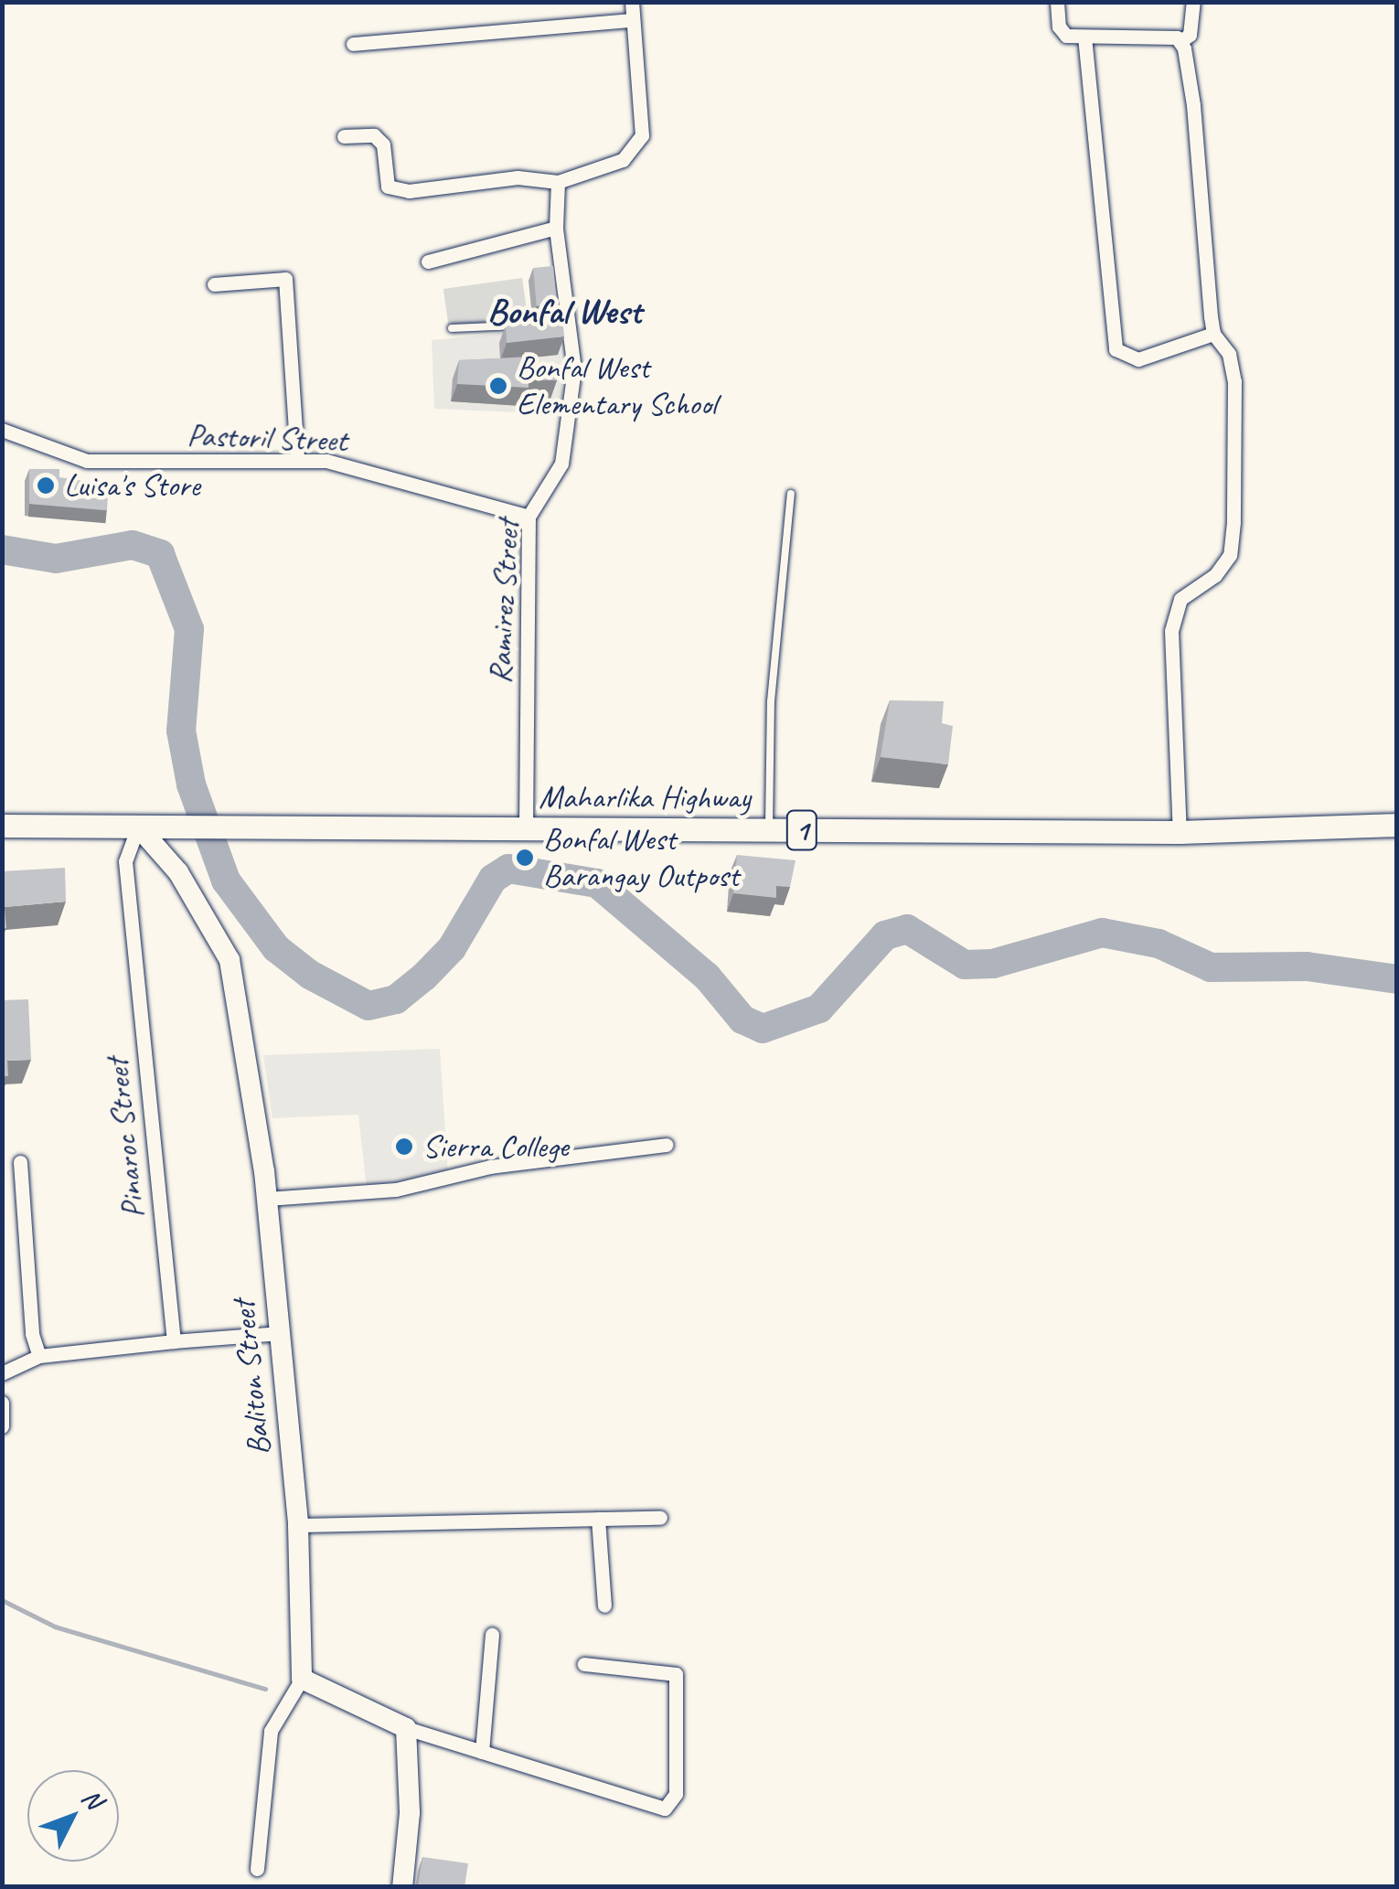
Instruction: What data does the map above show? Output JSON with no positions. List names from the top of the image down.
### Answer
{
  "streets": {
    "main road": ["Maharlika Highway", "1"],
    "street": [
      "Pastoril Street",
      "Ramirez Street",
      "Pinaroc Street",
      "Baliton Street"
    ]
  },
  "crossings": [
    ["Pastoril Street", "Ramirez Street"],
    ["Ramirez Street", "Maharlika Highway"],
    ["Maharlika Highway", "Pinaroc Street"],
    ["Maharlika Highway", "Baliton Street"],
    ["Pinaroc Street", "Baliton Street"]
  ],
  "districts": ["Bonfal West"],
  "places": [
    "Bonfal West Elementary School",
    "Luisa's Store",
    "Bonfal West Barangay Outpost",
    "Sierra College"
  ],
  "north": "top right"
}
